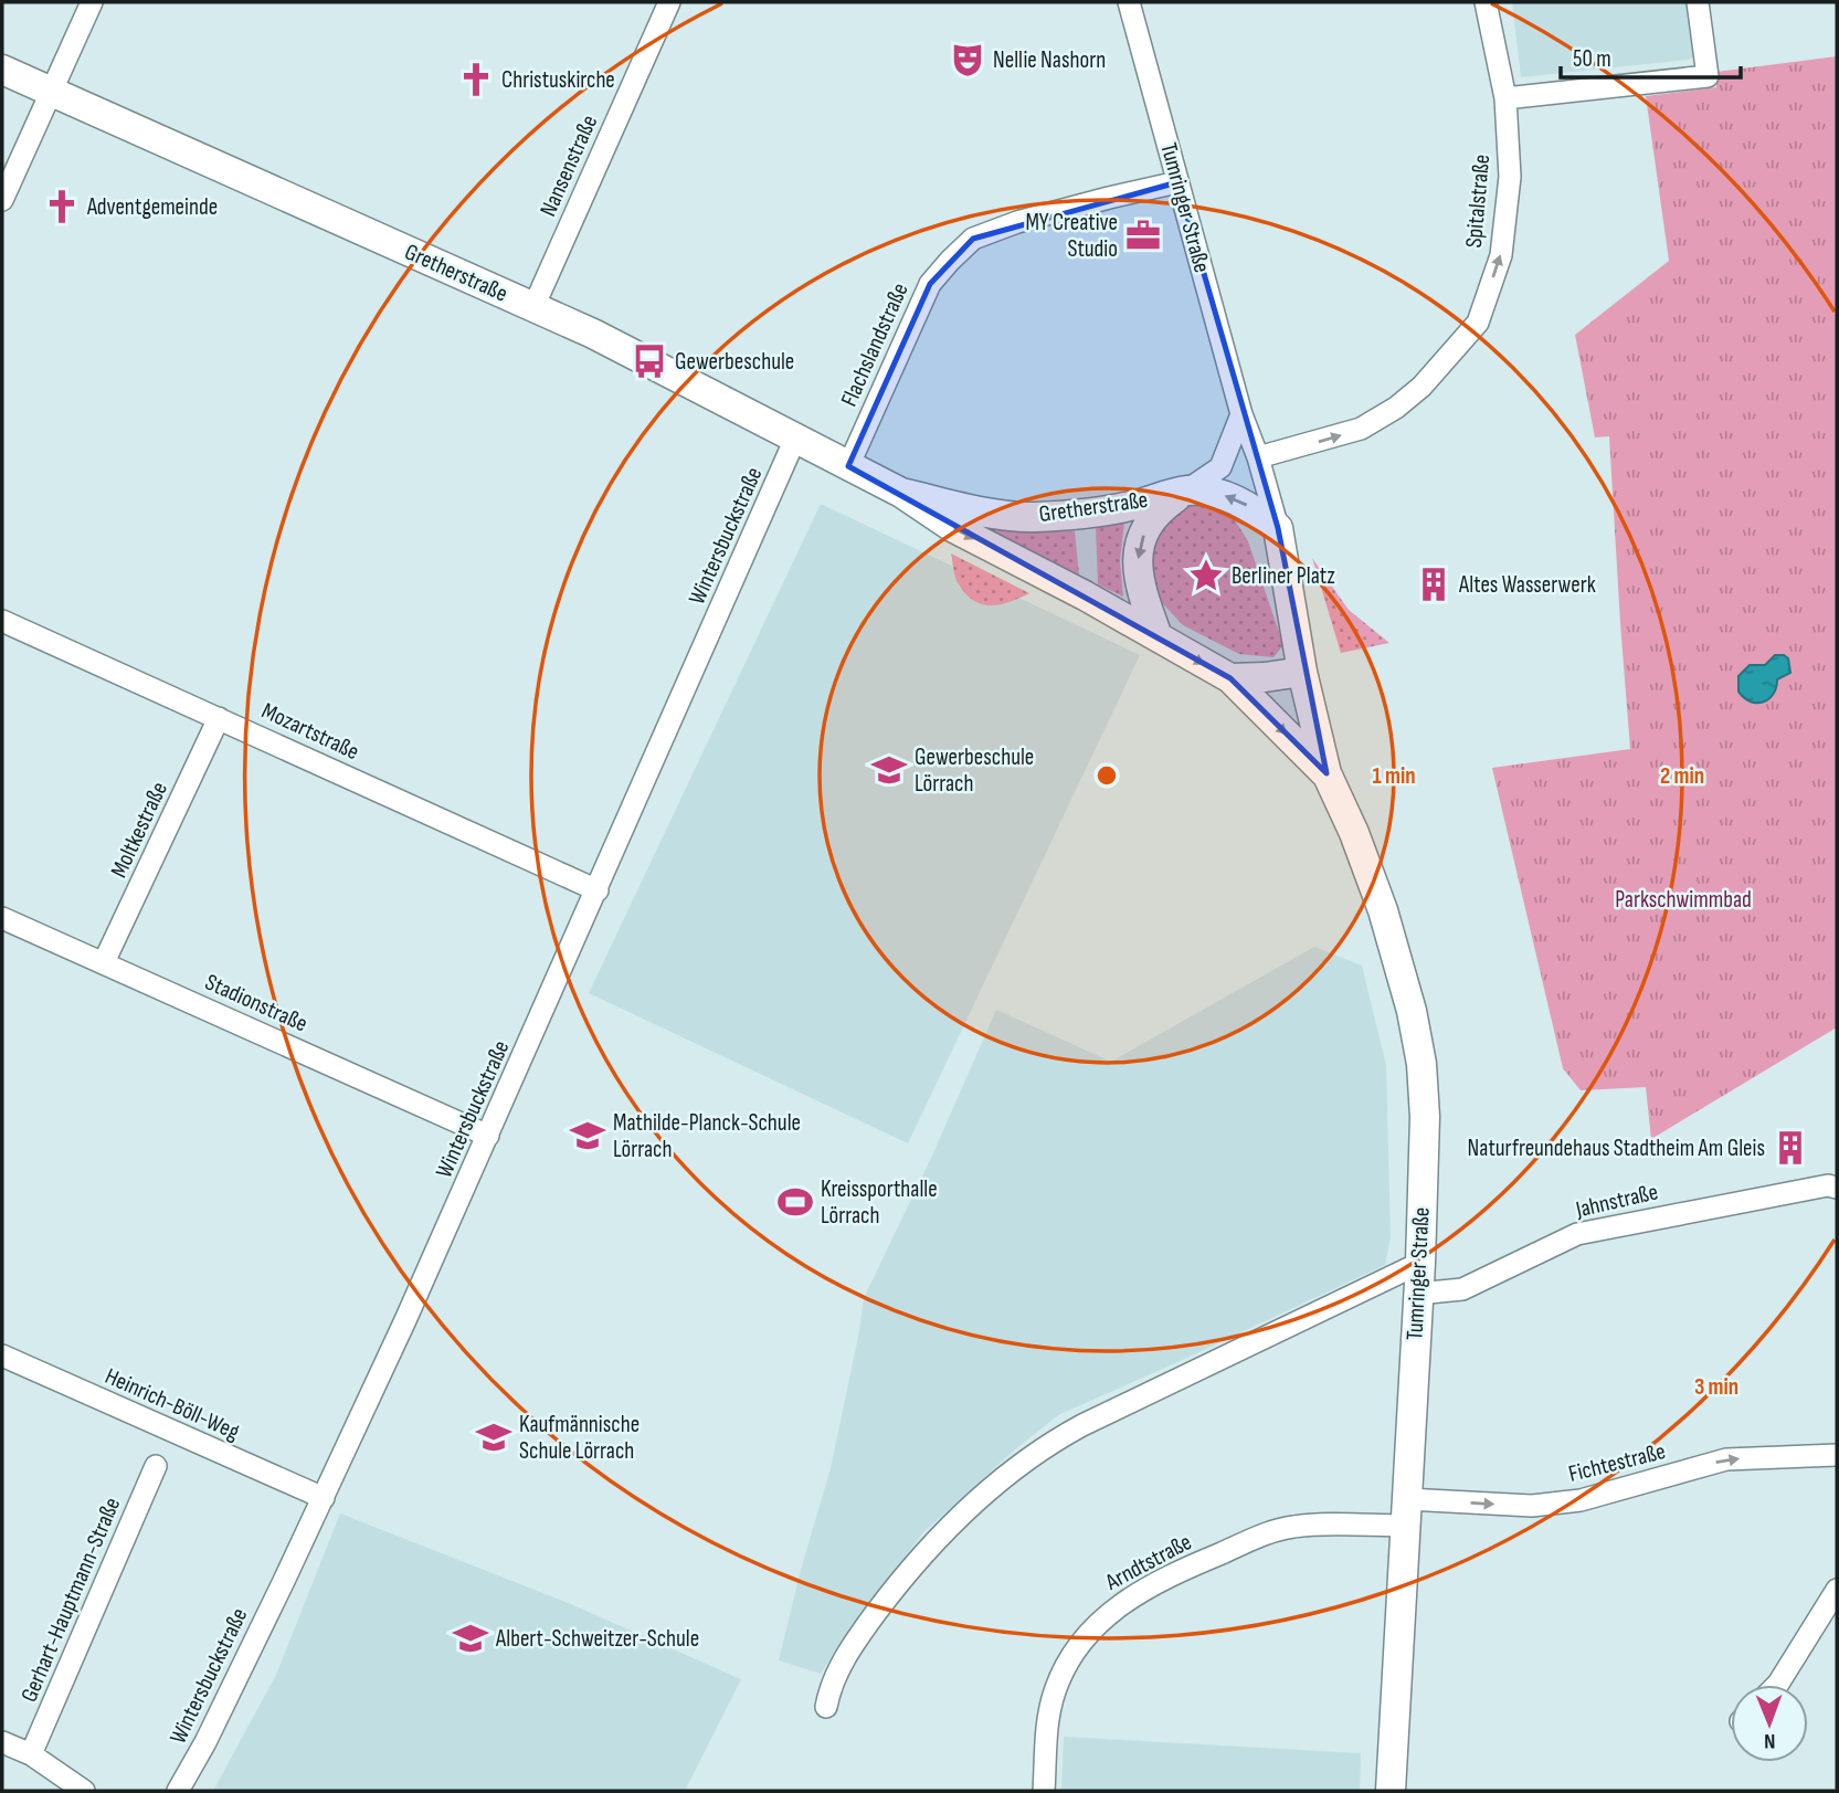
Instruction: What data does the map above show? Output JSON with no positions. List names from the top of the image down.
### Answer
{
  "streets": {
    "main road": ["Tumringer Straße", "Gretherstraße"],
    "street": [
      "Nansenstraße",
      "Spitalstraße",
      "Flachslandstraße",
      "Wintersbuckstraße",
      "Mozartstraße",
      "Moltkestraße",
      "Stadionstraße",
      "Jahnstraße",
      "Heinrich-Böll-Weg",
      "Fichtestraße",
      "Arndtstraße",
      "Gerhart-Hauptmann-Straße"
    ]
  },
  "crossings": [
    ["Nansenstraße", "Gretherstraße"],
    ["Spitalstraße", "Tumringer Straße"],
    ["Tumringer Straße", "Gretherstraße"],
    ["Tumringer Straße", "Flachslandstraße"],
    ["Tumringer Straße", "Jahnstraße"],
    ["Tumringer Straße", "Fichtestraße"],
    ["Tumringer Straße", "Arndtstraße"],
    ["Gretherstraße", "Flachslandstraße"],
    ["Gretherstraße", "Wintersbuckstraße"],
    ["Wintersbuckstraße", "Mozartstraße"],
    ["Wintersbuckstraße", "Stadionstraße"],
    ["Wintersbuckstraße", "Heinrich-Böll-Weg"],
    ["Mozartstraße", "Moltkestraße"],
    ["Moltkestraße", "Stadionstraße"],
    ["Fichtestraße", "Arndtstraße"]
  ],
  "one_way": ["Spitalstraße", "Fichtestraße"],
  "parks": ["Parkschwimmbad"],
  "places": {
    "theatre": ["Nellie Nashorn"],
    "church": ["Christuskirche", "Adventgemeinde"],
    "office": ["MY Creative Studio"],
    "bus stop": ["Gewerbeschule"],
    "place": ["Berliner Platz"],
    "building": ["Altes Wasserwerk", "Naturfreundehaus Stadtheim Am Gleis"],
    "school or university": [
      "Gewerbeschule Lörrach",
      "Mathilde-Planck-Schule Lörrach",
      "Kaufmännische Schule Lörrach",
      "Albert-Schweitzer-Schule"
    ],
    "sports": ["Kreissporthalle Lörrach"]
  },
  "scale_bar": "50 m",
  "north": "bottom",
  "rings": ["1 min", "2 min", "3 min"]
}
